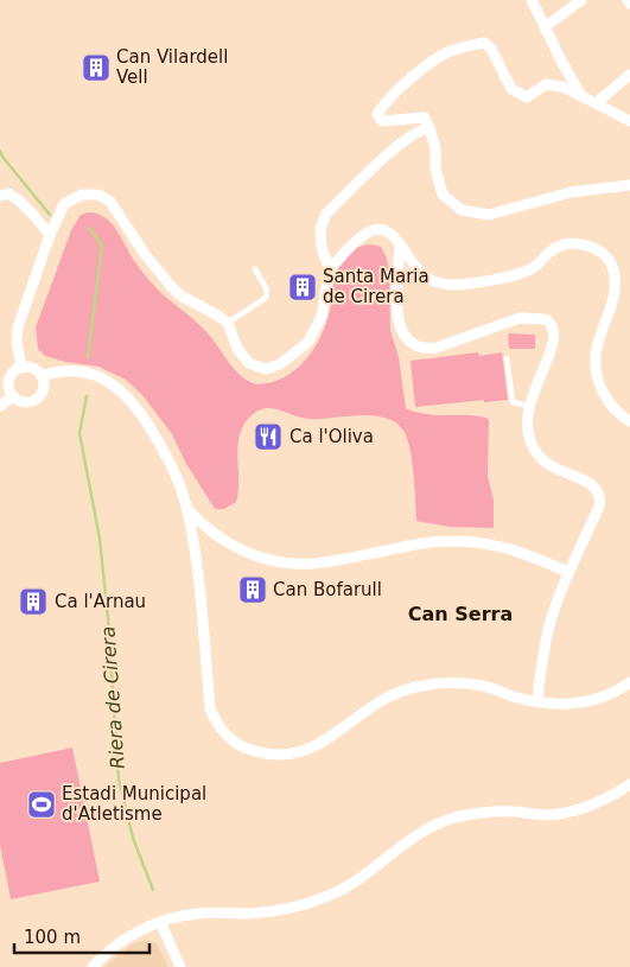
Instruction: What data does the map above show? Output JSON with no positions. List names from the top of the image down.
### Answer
{
  "districts": ["Can Serra"],
  "water": ["Riera de Cirera"],
  "places": {
    "building": [
      "Can Vilardell Vell",
      "Santa Maria de Cirera",
      "Can Bofarull",
      "Ca l'Arnau"
    ],
    "restaurant": ["Ca l'Oliva"],
    "sports": ["Estadi Municipal d'Atletisme"]
  },
  "scale_bar": "100 m"
}
